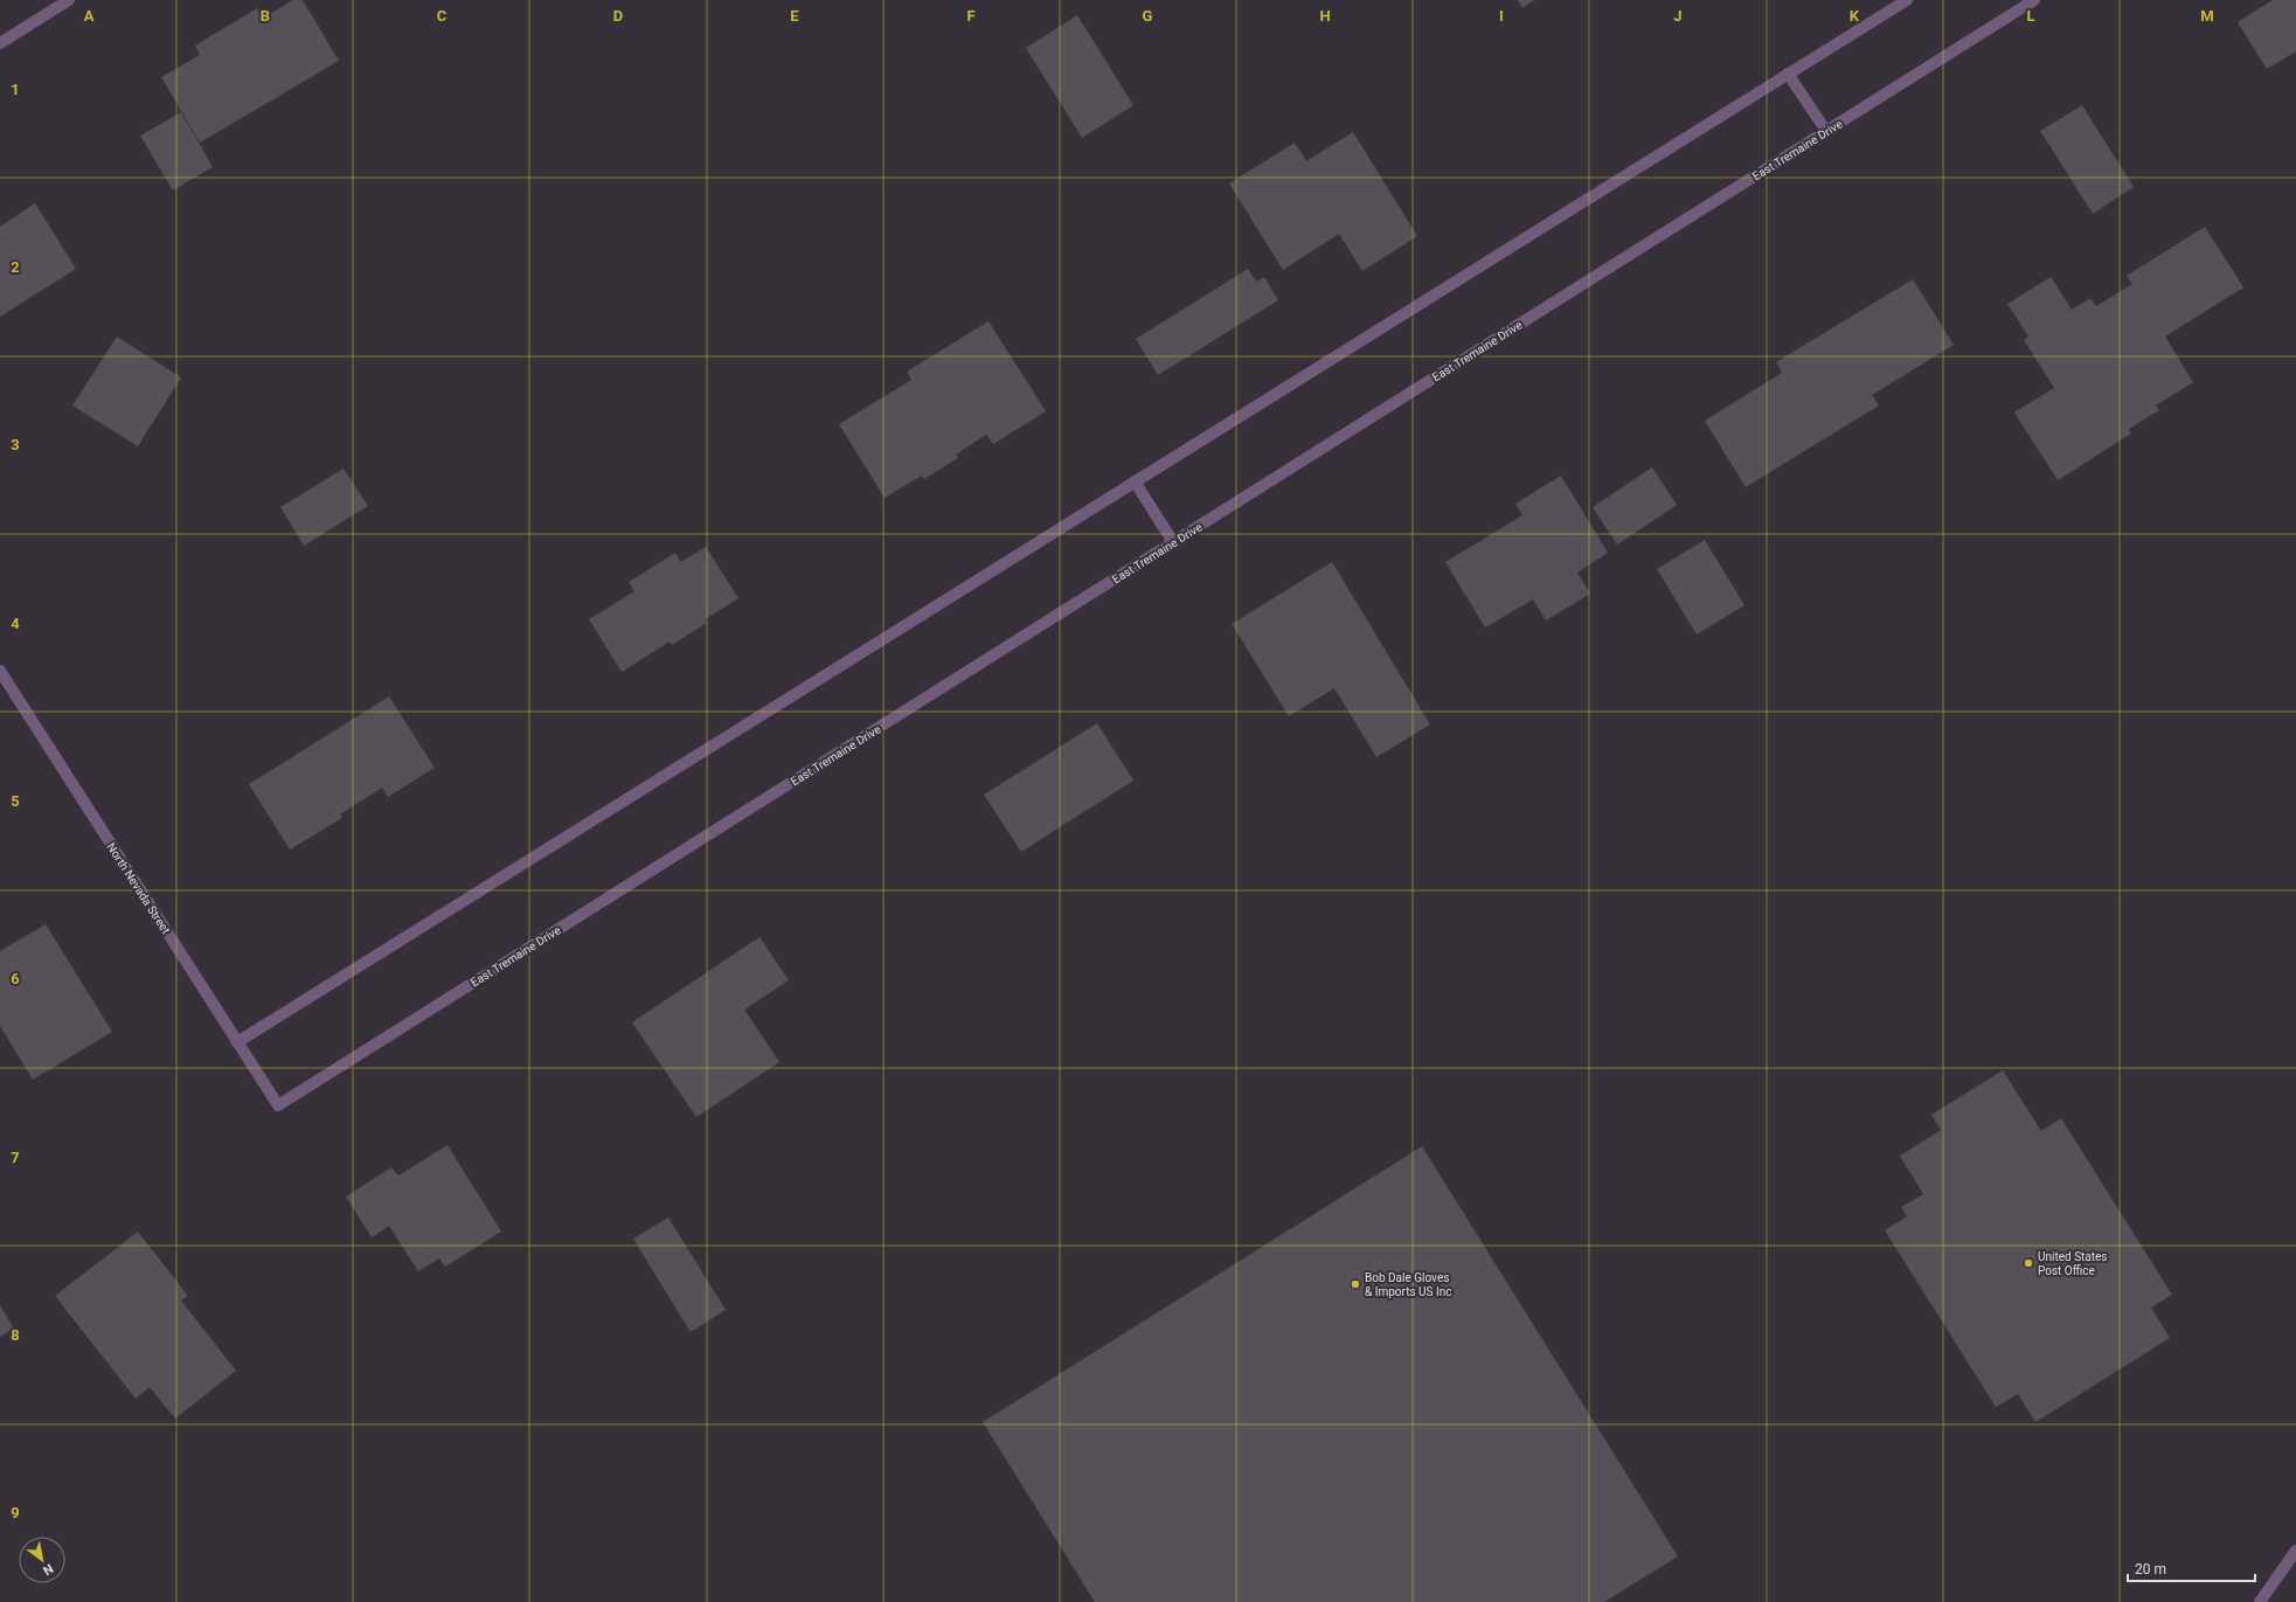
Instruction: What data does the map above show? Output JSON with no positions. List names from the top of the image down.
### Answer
{
  "streets": {
    "street": ["East Tremaine Drive", "North Nevada Street"]
  },
  "crossings": [
    ["East Tremaine Drive", "North Nevada Street"]
  ],
  "places": ["United States Post Office", "Bob Dale Gloves & Imports US Inc"],
  "scale_bar": "20 m",
  "north": "bottom right",
  "grid": {
    "columns": [
      "A",
      "B",
      "C",
      "D",
      "E",
      "F",
      "G",
      "H",
      "I",
      "J",
      "K",
      "L",
      "M"
    ],
    "rows": [
      "1",
      "2",
      "3",
      "4",
      "5",
      "6",
      "7",
      "8",
      "9"
    ]
  }
}
